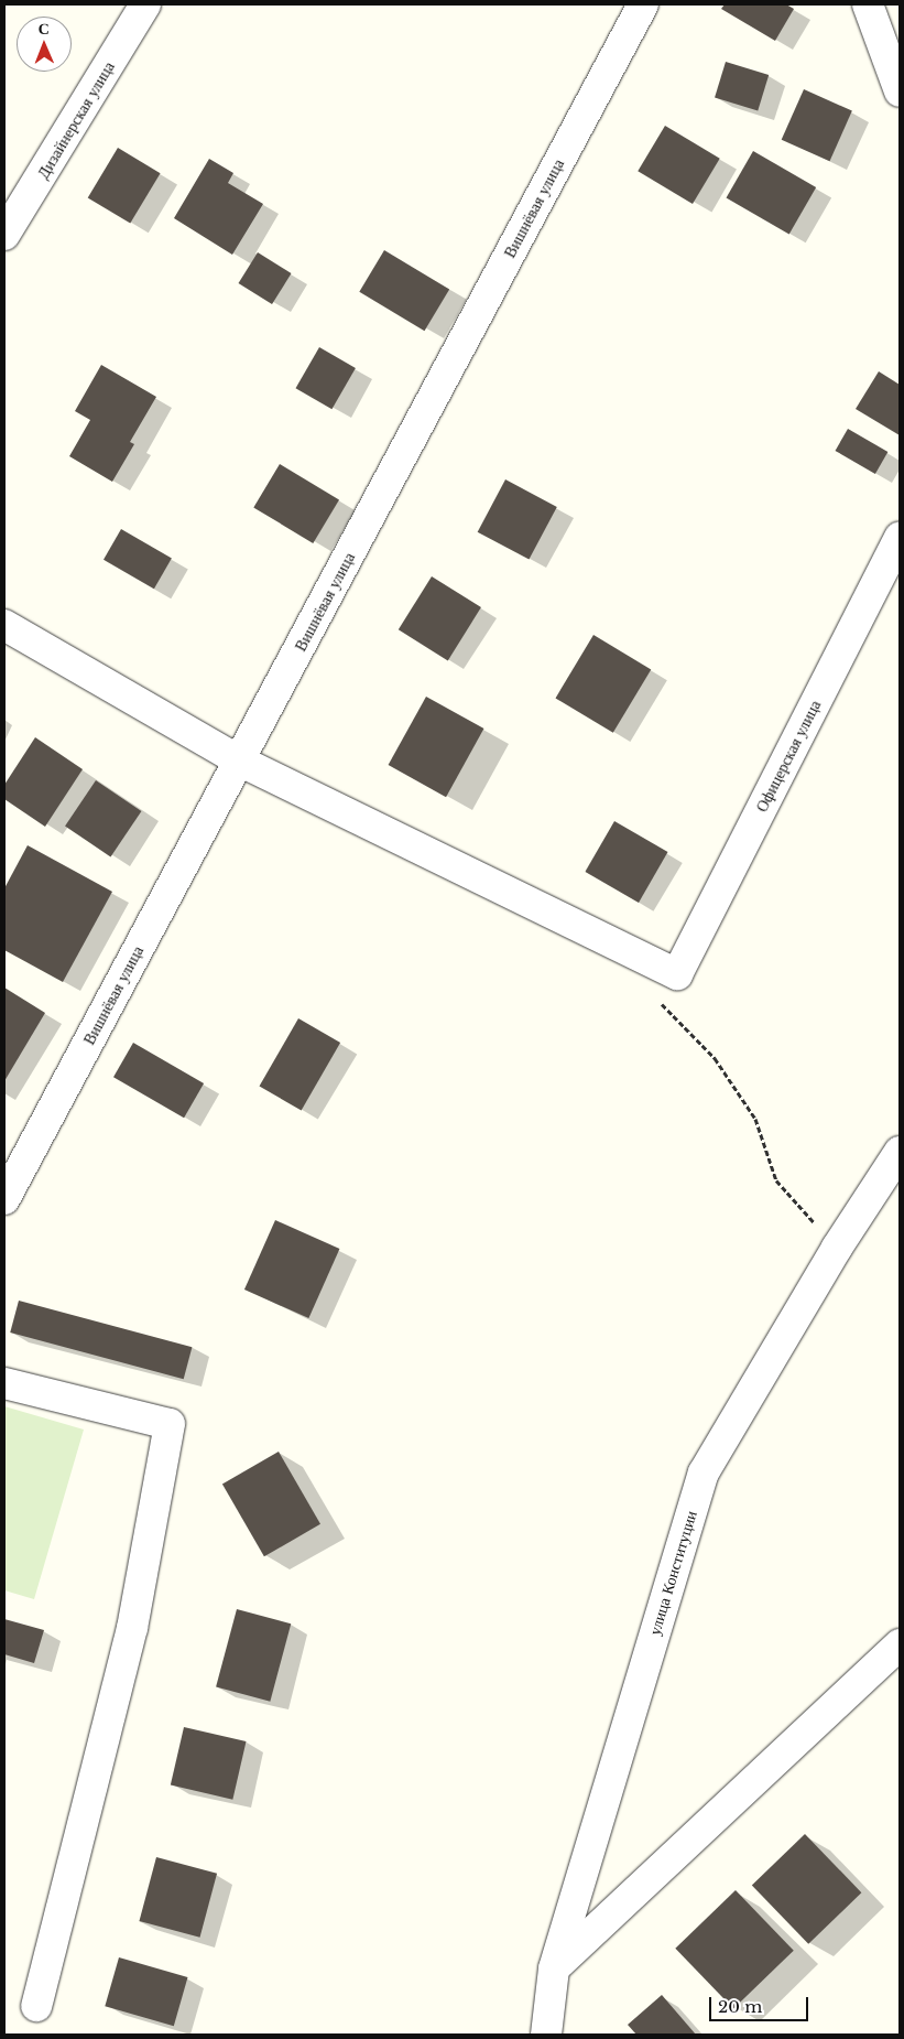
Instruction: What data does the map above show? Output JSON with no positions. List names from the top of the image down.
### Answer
{
  "streets": {
    "street": [
      "Дизайнерская улица",
      "Вишнёвая улица",
      "Офицерская улица",
      "улица Конституции"
    ]
  },
  "scale_bar": "20 m",
  "north": "top"
}
